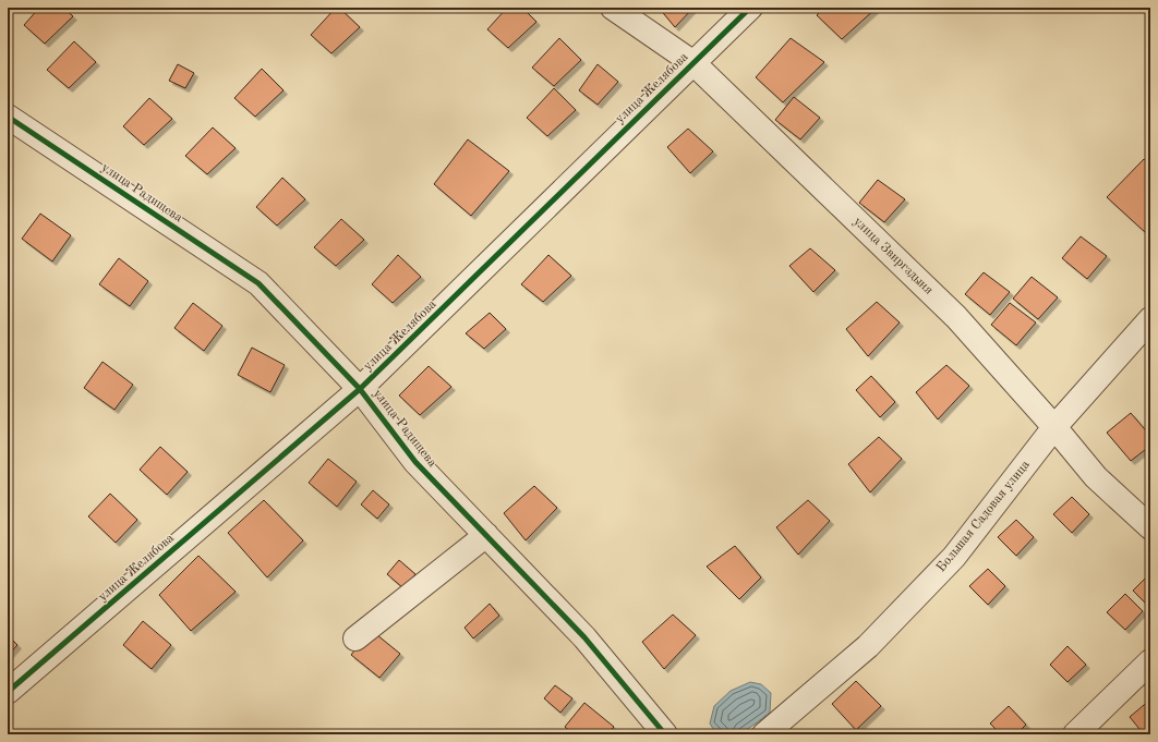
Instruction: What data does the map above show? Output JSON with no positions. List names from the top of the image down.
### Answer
{
  "streets": {
    "street": [
      "улица Желябова",
      "улица Радищева",
      "улица Звиргздыня",
      "Большая Садовая улица"
    ]
  },
  "crossings": [
    ["улица Желябова", "улица Радищева"],
    ["улица Желябова", "улица Звиргздыня"],
    ["улица Звиргздыня", "Большая Садовая улица"]
  ]
}
